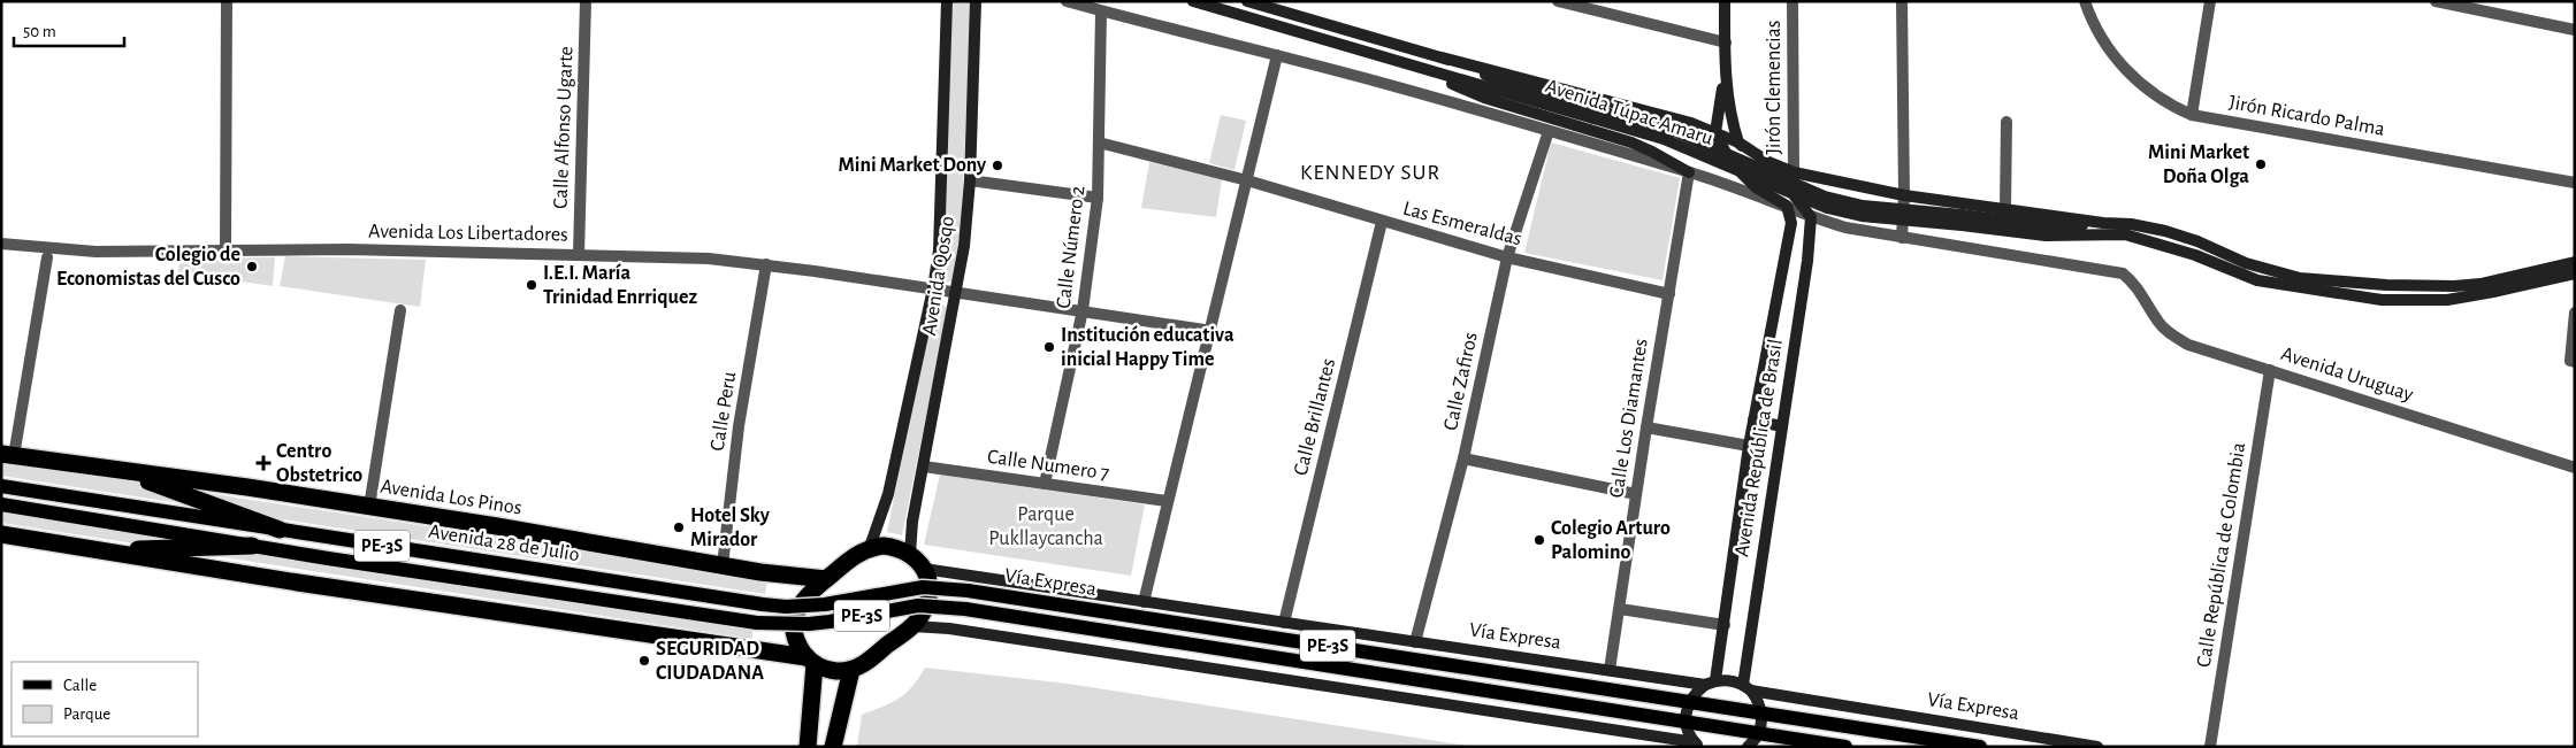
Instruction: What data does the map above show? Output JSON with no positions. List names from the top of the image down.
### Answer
{
  "streets": {
    "highway": ["Avenida Los Pinos"],
    "main road": [
      "Avenida Túpac Amaru",
      "Avenida Qosqo",
      "Avenida República de Brasil",
      "Avenida 28 de Julio",
      "PE-3S",
      "Vía Expresa"
    ],
    "street": [
      "Jirón Clemencias",
      "Jirón Ricardo Palma",
      "Calle Alfonso Ugarte",
      "Las Esmeraldas",
      "Avenida Los Libertadores",
      "Calle Número 2",
      "Avenida Uruguay",
      "Calle Zafiros",
      "Calle Peru",
      "Calle Brillantes",
      "Calle Los Diamantes",
      "Calle Numero 7",
      "Calle República de Colombia"
    ]
  },
  "crossings": [
    ["Avenida Túpac Amaru", "Calle Número 2"],
    ["Avenida Túpac Amaru", "Avenida Uruguay"],
    ["Avenida Túpac Amaru", "Calle Zafiros"],
    ["Avenida Túpac Amaru", "Calle Los Diamantes"],
    ["Avenida Túpac Amaru", "Avenida República de Brasil"],
    ["Calle Alfonso Ugarte", "Avenida Los Libertadores"],
    ["Las Esmeraldas", "Calle Número 2"],
    ["Las Esmeraldas", "Calle Zafiros"],
    ["Las Esmeraldas", "Calle Brillantes"],
    ["Las Esmeraldas", "Calle Los Diamantes"],
    ["Avenida Los Libertadores", "Calle Número 2"],
    ["Avenida Los Libertadores", "Avenida Qosqo"],
    ["Avenida Los Libertadores", "Calle Peru"],
    ["Calle Número 2", "Calle Numero 7"],
    ["Avenida Qosqo", "Calle Numero 7"],
    ["Avenida Qosqo", "Avenida Los Pinos"],
    ["Avenida Qosqo", "PE-3S"],
    ["Avenida Qosqo", "Vía Expresa"],
    ["Avenida Uruguay", "Calle República de Colombia"],
    ["Calle Zafiros", "Vía Expresa"],
    ["Calle Peru", "Avenida Los Pinos"],
    ["Calle Brillantes", "Vía Expresa"],
    ["Calle Los Diamantes", "Vía Expresa"],
    ["Avenida República de Brasil", "Vía Expresa"],
    ["Avenida Los Pinos", "PE-3S"],
    ["Avenida Los Pinos", "Vía Expresa"],
    ["Avenida 28 de Julio", "Vía Expresa"],
    ["PE-3S", "Vía Expresa"]
  ],
  "districts": ["KENNEDY SUR"],
  "parks": ["Parque Pukllaycancha"],
  "places": {
    "other": [
      "Mini Market Doña Olga",
      "Mini Market Dony",
      "Colegio de Economistas del Cusco",
      "I.E.I. María Trinidad Enrriquez",
      "Institución educativa inicial Happy Time",
      "Hotel Sky Mirador",
      "Colegio Arturo Palomino",
      "SEGURIDAD CIUDADANA"
    ],
    "health": ["Centro Obstetrico"]
  },
  "legend": ["Calle", "Parque"],
  "scale_bar": "50 m"
}
